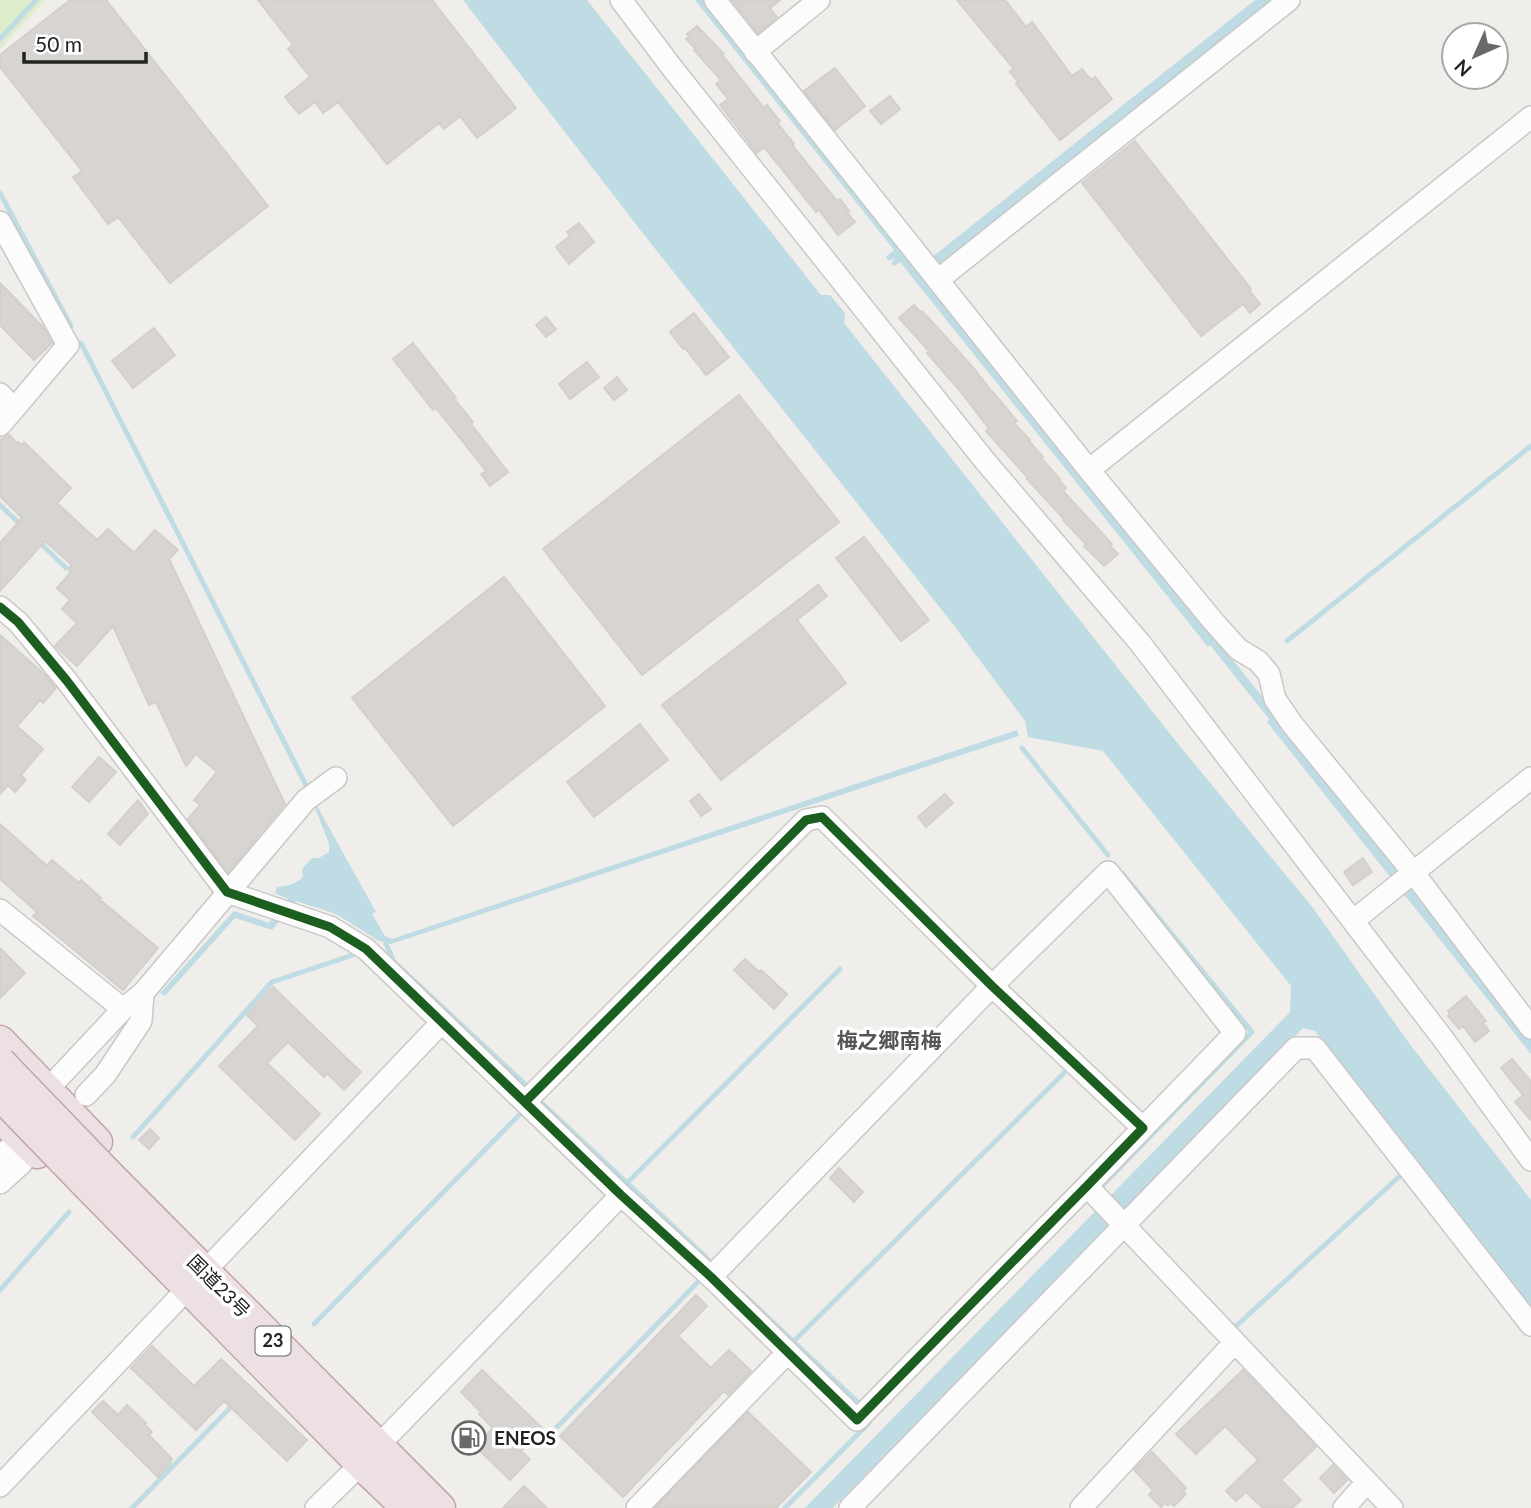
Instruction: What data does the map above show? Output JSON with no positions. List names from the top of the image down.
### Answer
{
  "streets": {
    "highway": ["国道23号", "23"]
  },
  "districts": ["梅之郷南梅"],
  "places": {
    "fuel station": ["ENEOS"]
  },
  "scale_bar": "50 m",
  "north": "bottom left"
}
